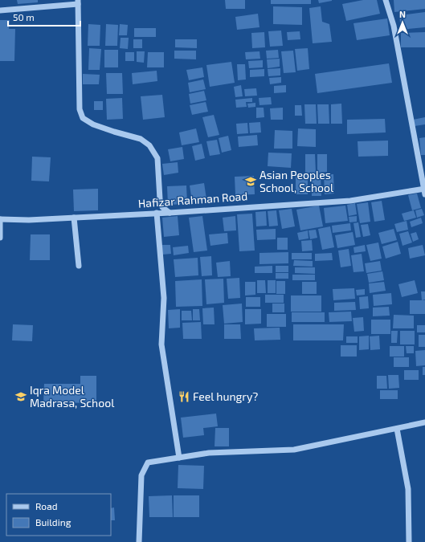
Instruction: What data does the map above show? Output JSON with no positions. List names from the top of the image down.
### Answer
{
  "streets": {
    "street": ["Hafizar Rahman Road"]
  },
  "places": {
    "school or university": ["Asian Peoples School, School", "Iqra Model Madrasa, School"],
    "restaurant": ["Feel hungry?"]
  },
  "legend": ["Road", "Building"],
  "scale_bar": "50 m",
  "north": "top"
}
